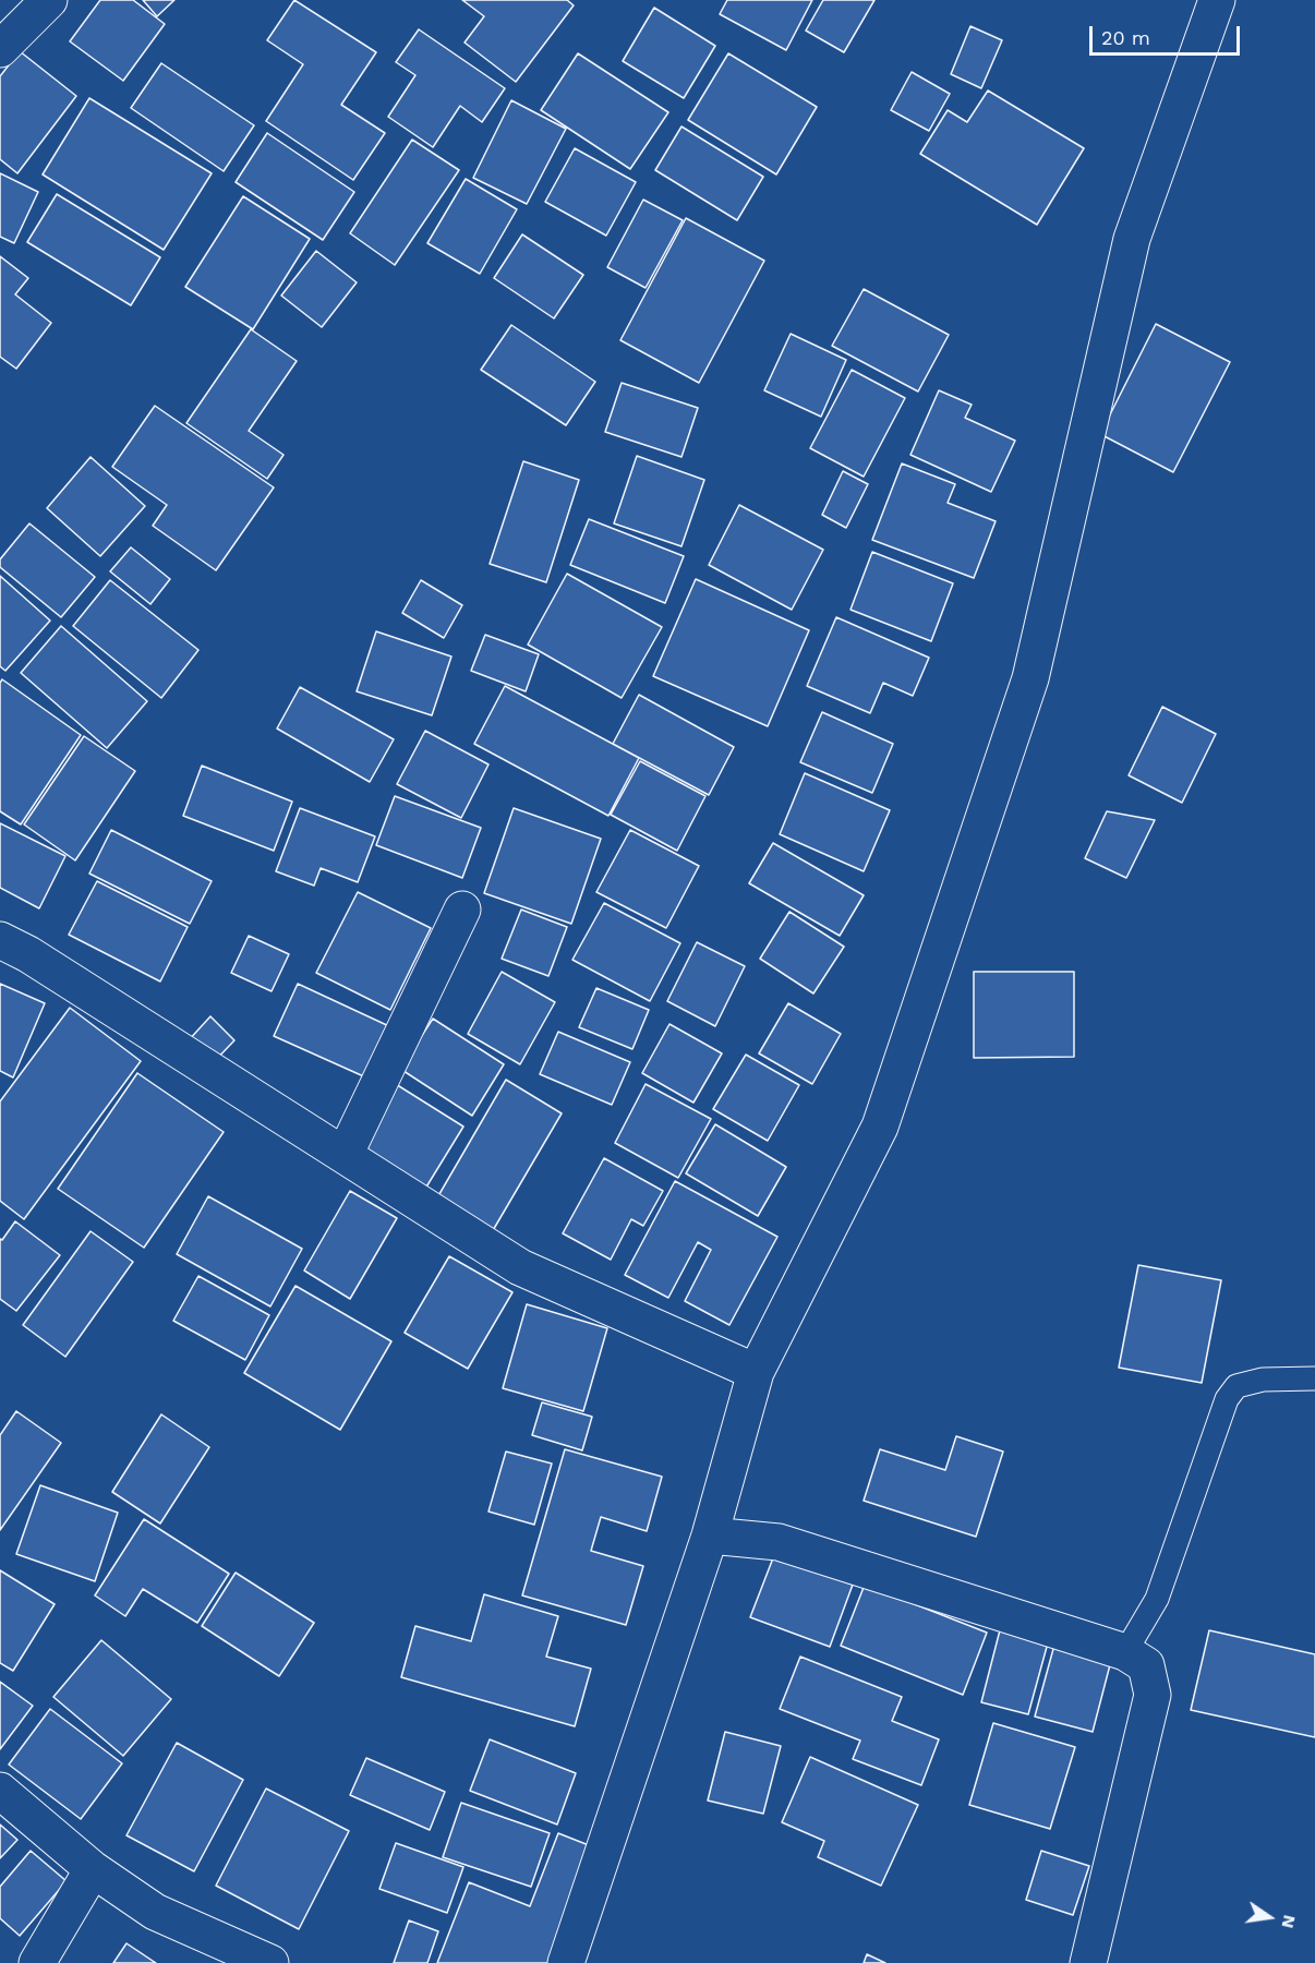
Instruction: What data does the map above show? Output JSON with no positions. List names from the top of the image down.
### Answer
{
  "scale_bar": "20 m",
  "north": "right"
}
